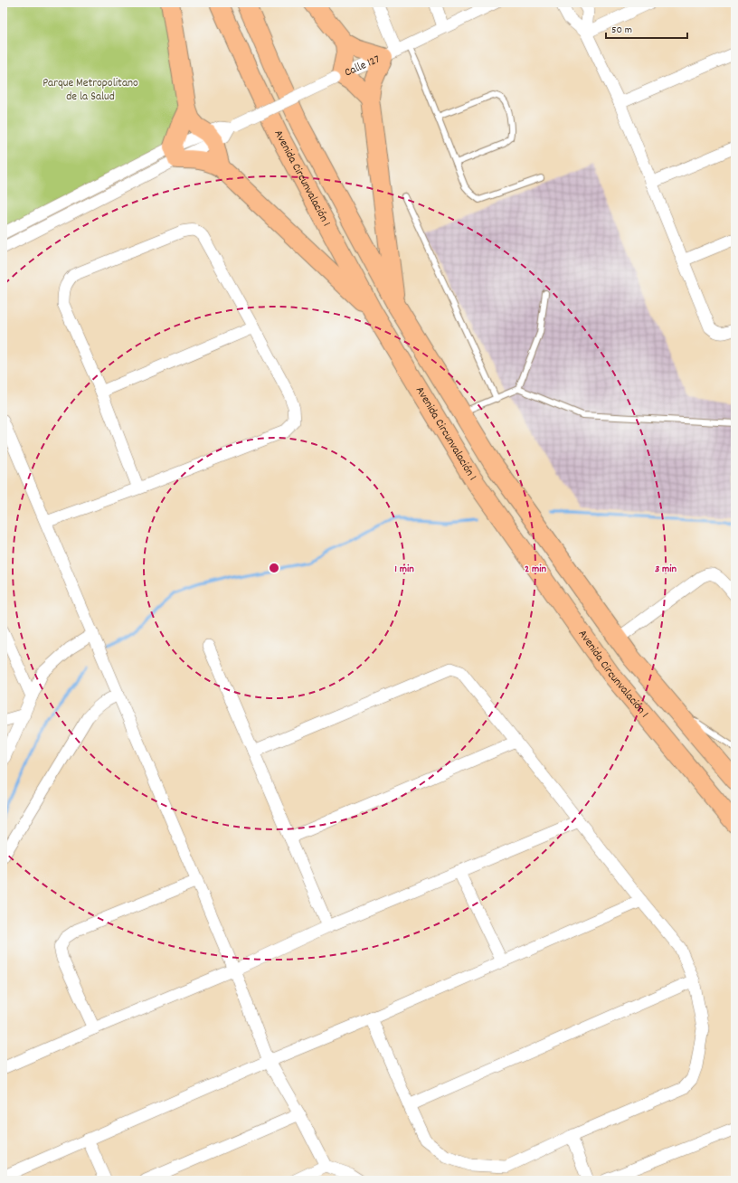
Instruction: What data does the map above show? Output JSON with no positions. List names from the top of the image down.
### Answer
{
  "streets": {
    "main road": ["Avenida Circunvalación 1"],
    "street": ["Calle 127"]
  },
  "parks": ["Parque Metropolitano de la Salud"],
  "scale_bar": "50 m",
  "rings": ["1 min", "2 min", "3 min"]
}
